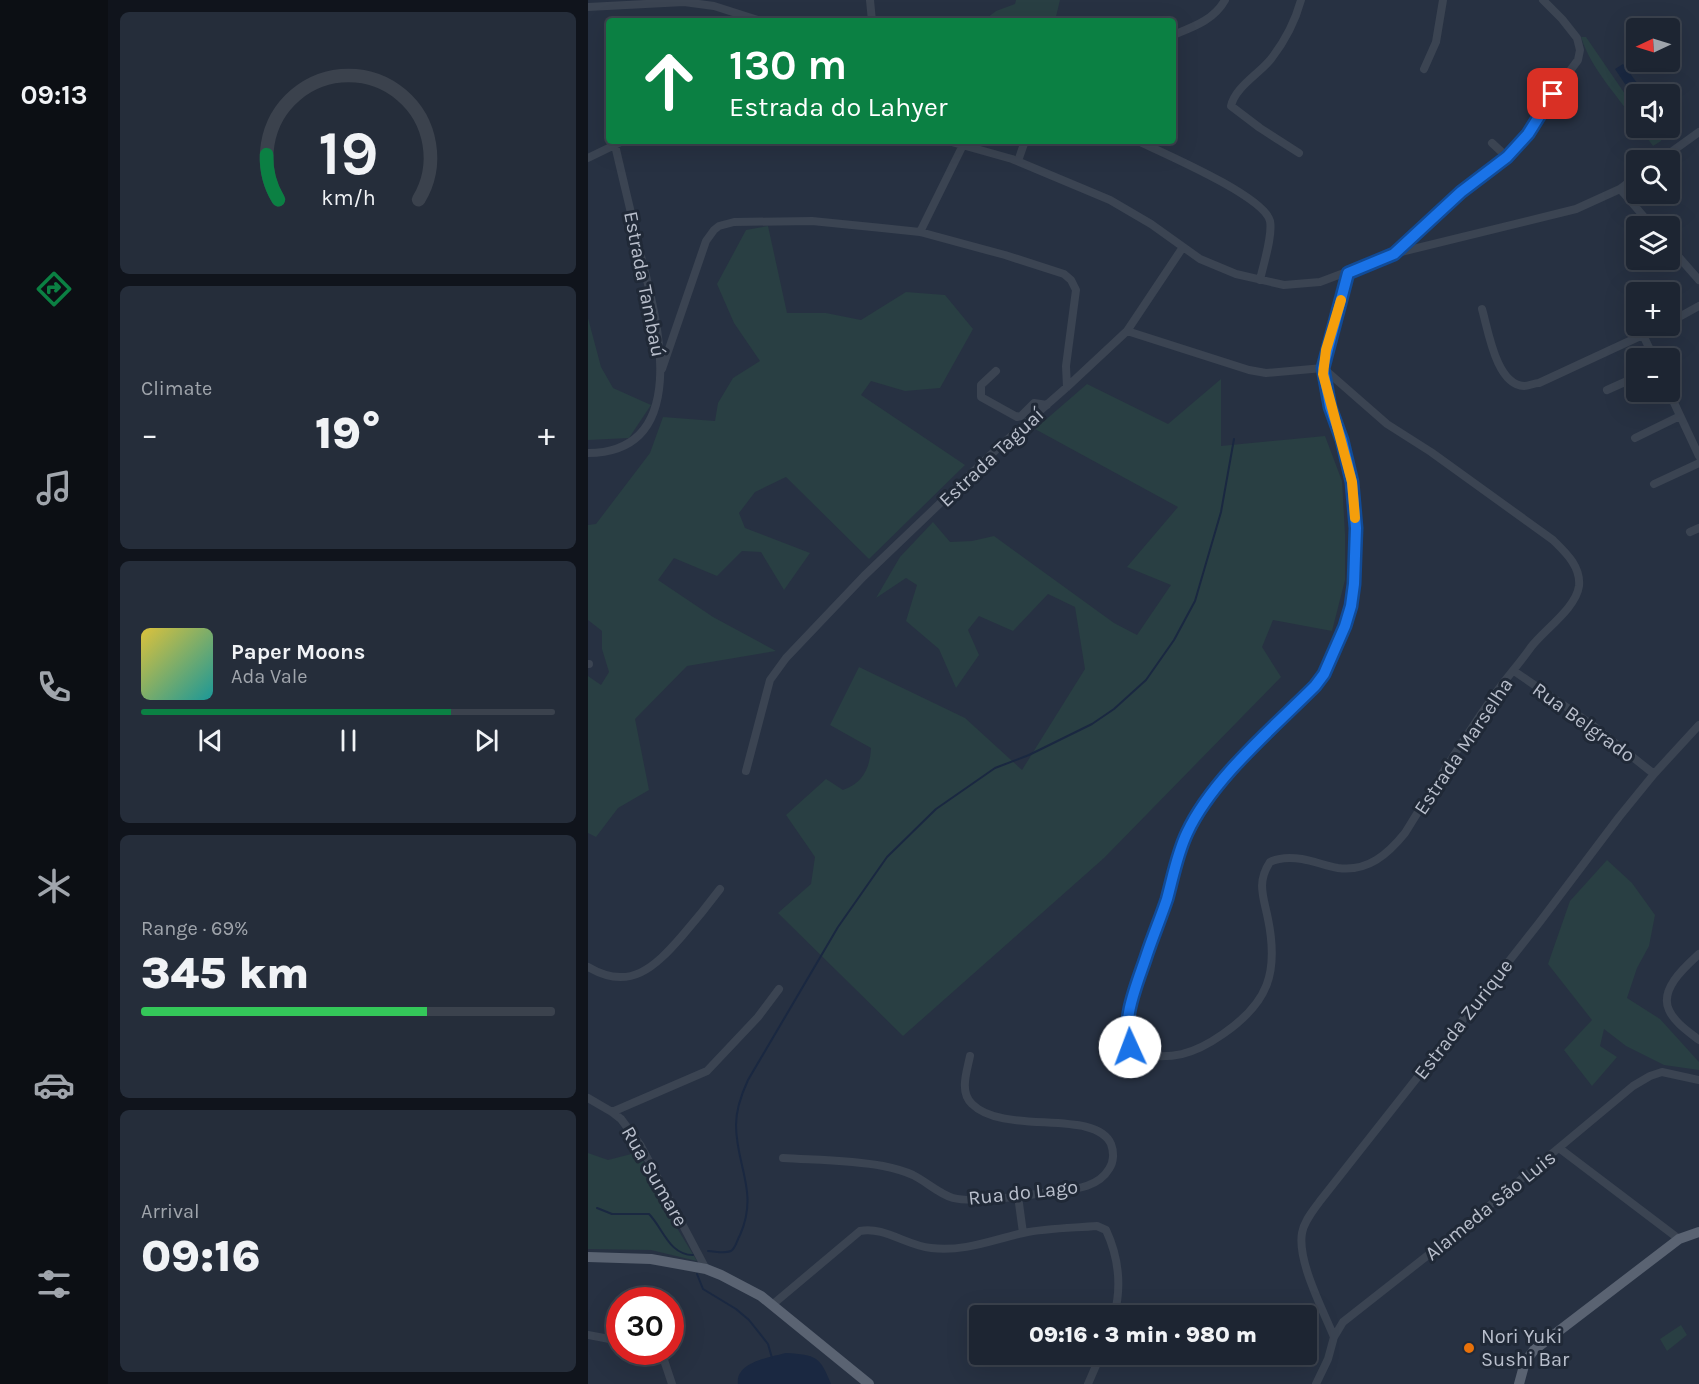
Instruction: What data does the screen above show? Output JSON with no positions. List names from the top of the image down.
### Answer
{
  "streets": {
    "street": [
      "Estrada Tambaú",
      "Estrada Taguaí",
      "Rua Belgrado",
      "Estrada Marselha",
      "Estrada Zurique",
      "Rua Sumare",
      "Rua do Lago",
      "Alameda São Luis"
    ]
  },
  "crossings": [
    ["Rua Belgrado", "Estrada Marselha"],
    ["Rua Belgrado", "Estrada Zurique"],
    ["Estrada Zurique", "Alameda São Luis"]
  ],
  "places": ["Nori Yuki Sushi Bar"],
  "north": "left",
  "page": {
    "tabs": "09:13",
    "map_buttons": ["+", "−"],
    "turn": ["130 m", "Estrada do Lahyer"],
    "tile": [
      "Climate",
      ["Range · 69%", "345 km"],
      ["Arrival", "09:16"]
    ],
    "heat": ["−", "19°", "+"],
    "song": ["Paper Moons", "Ada Vale"],
    "limit": "30",
    "trip": "09:16 · 3 min · 980 m",
    "gauge": ["19", "km/h"]
  }
}
